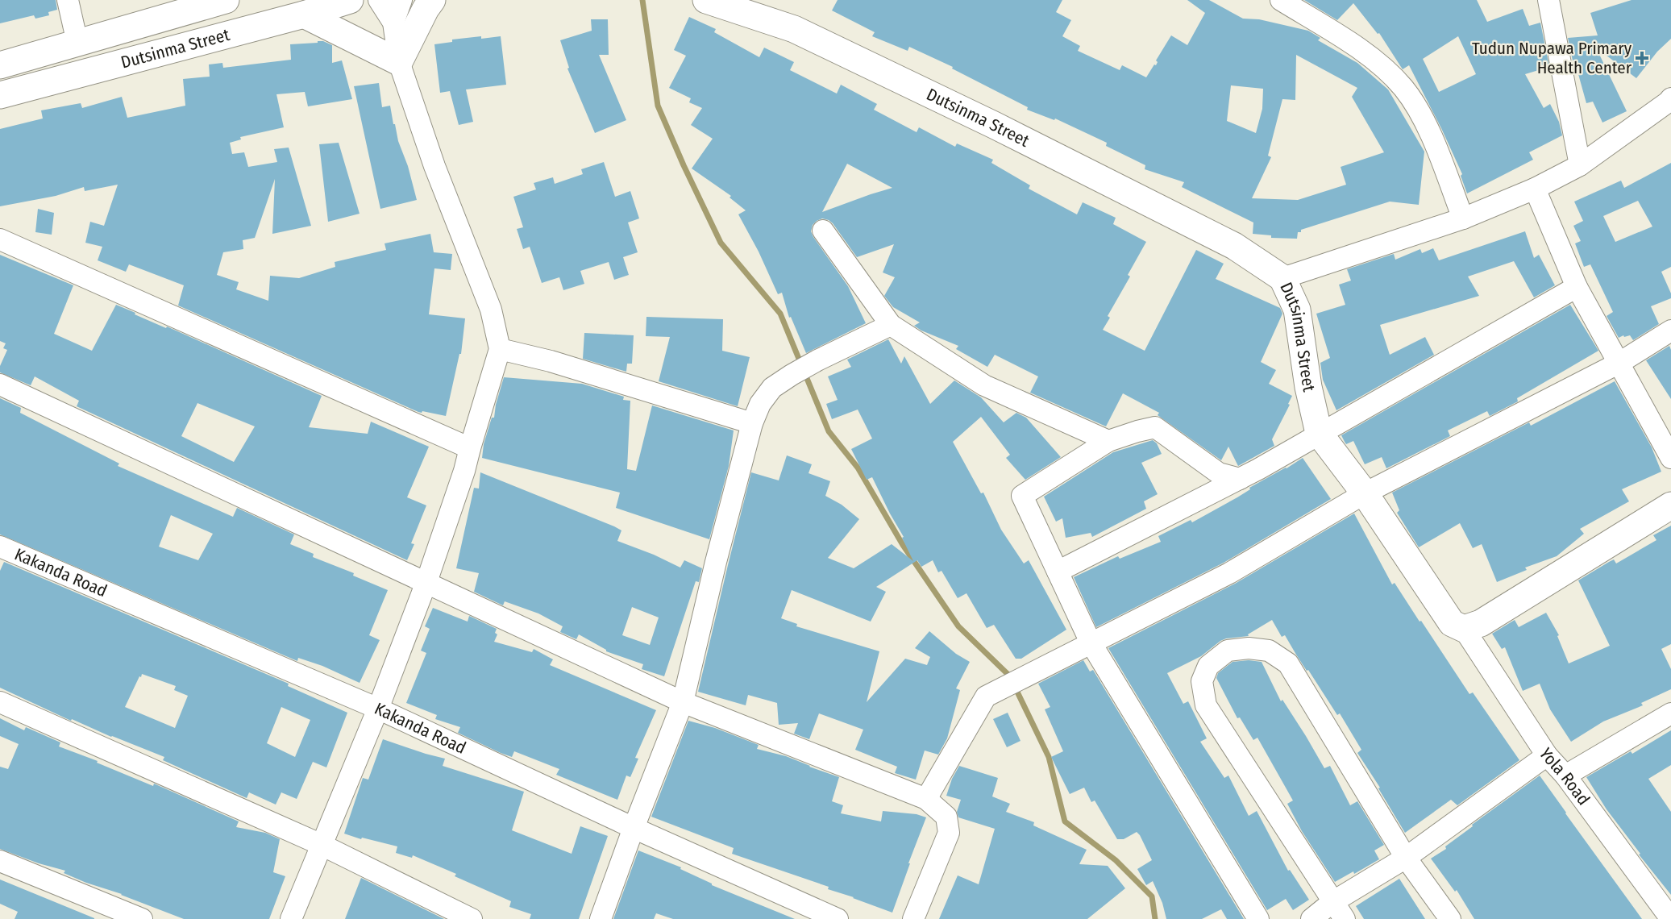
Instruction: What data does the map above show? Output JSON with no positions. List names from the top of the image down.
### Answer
{
  "streets": {
    "street": ["Dutsinma Street", "Kakanda Road", "Yola Road"]
  },
  "crossings": [
    ["Dutsinma Street", "Yola Road"]
  ],
  "places": {
    "health": ["Tudun Nupawa Primary Health Center"]
  }
}
